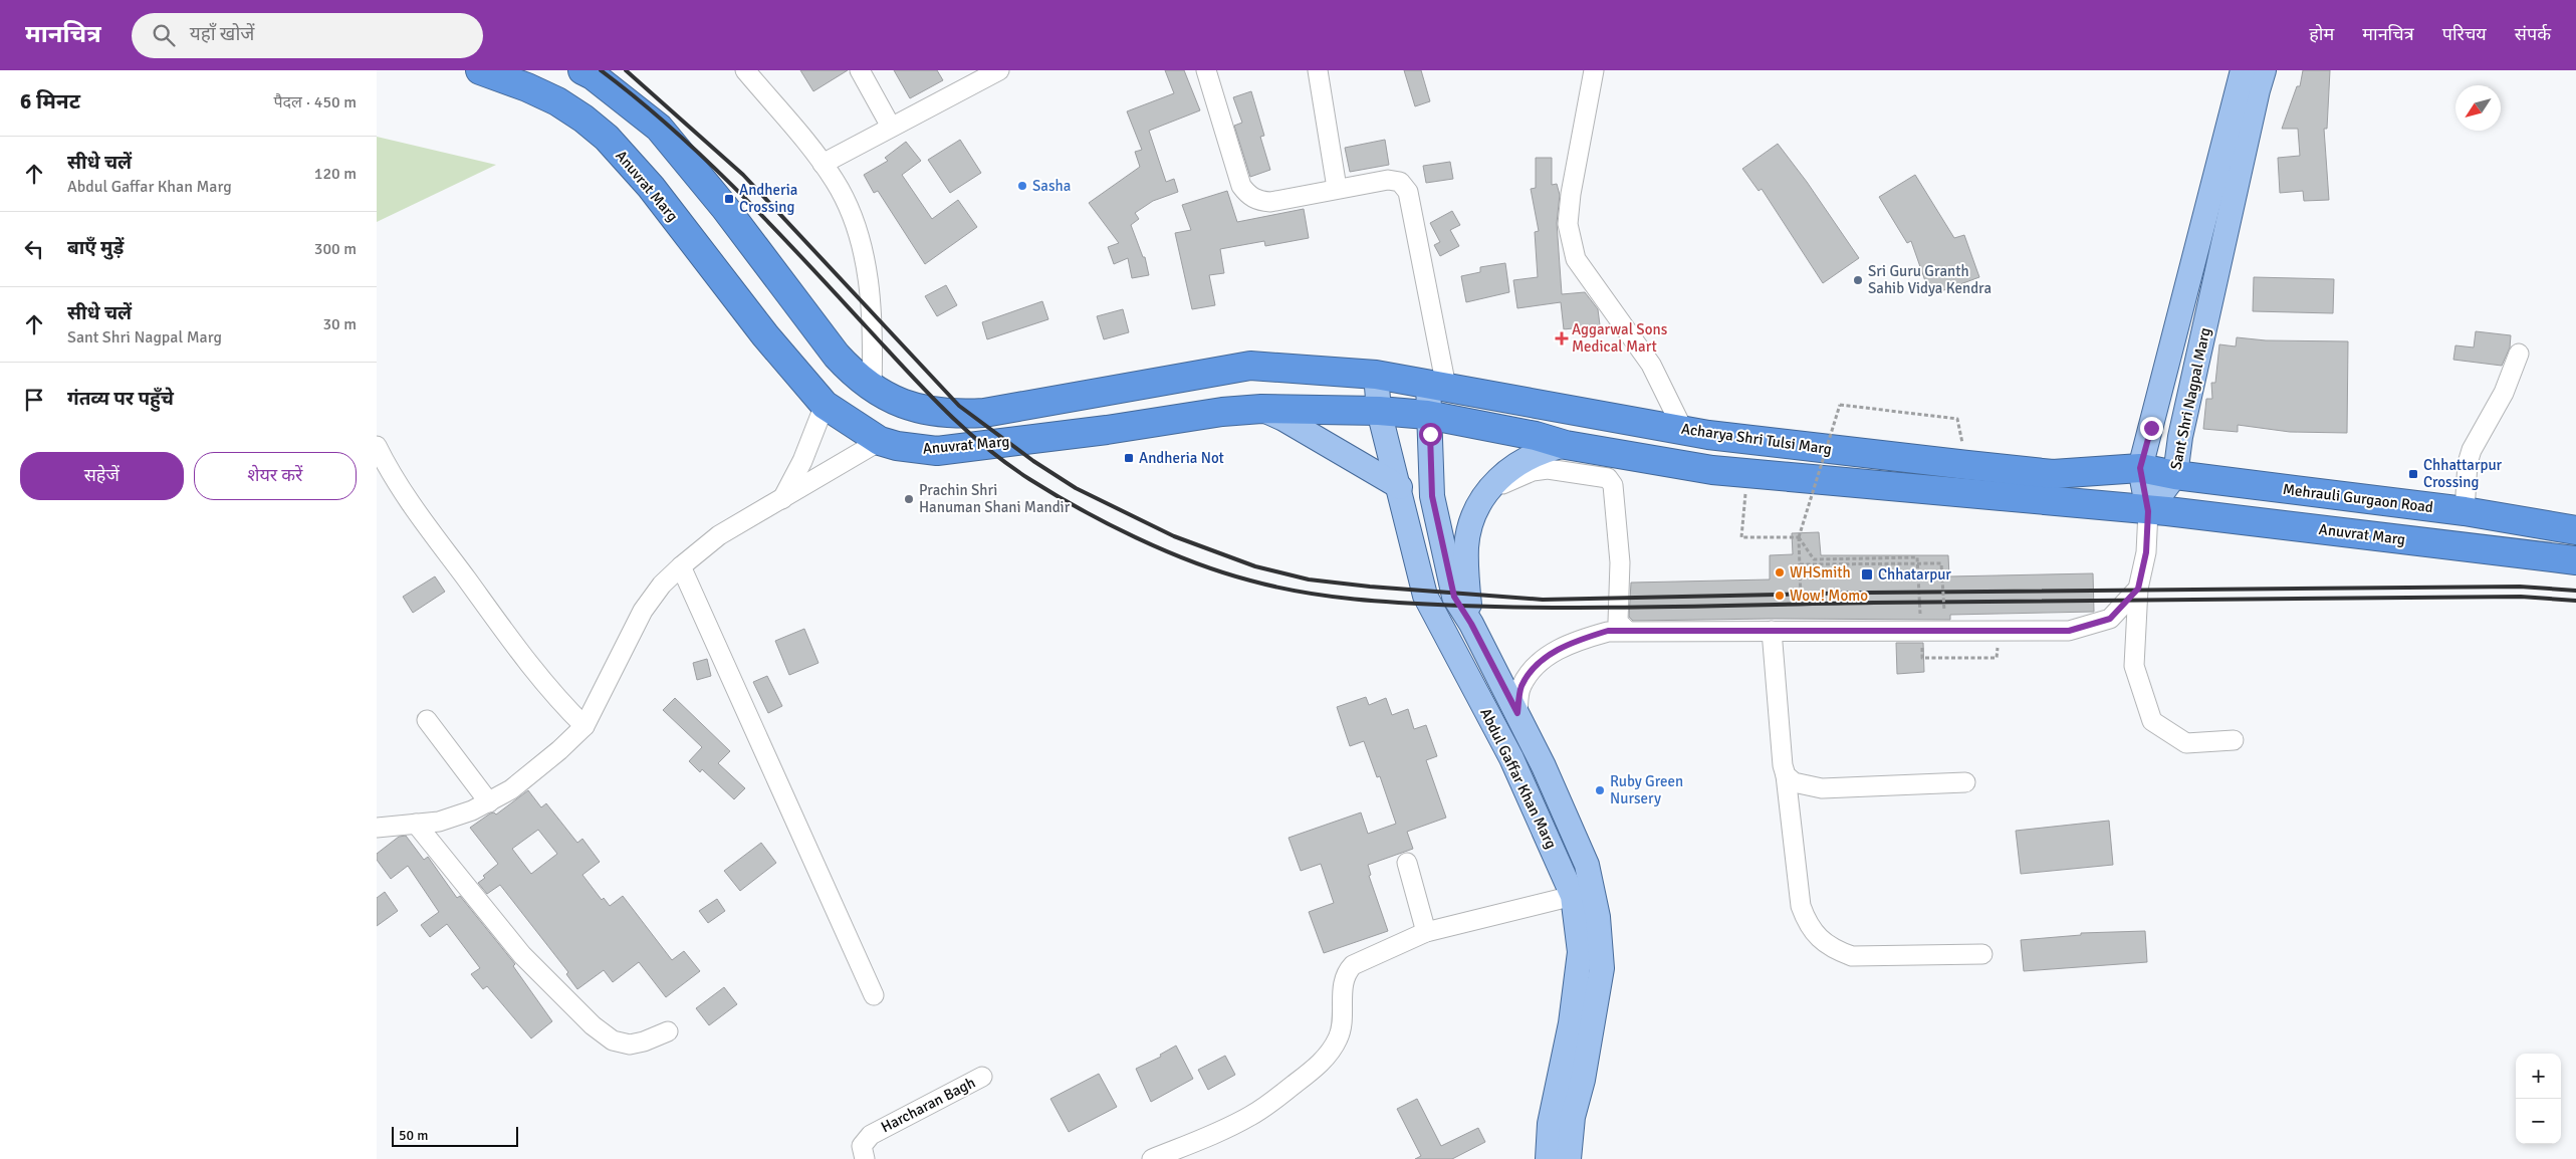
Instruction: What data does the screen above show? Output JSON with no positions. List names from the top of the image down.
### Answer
{
  "streets": {
    "highway": ["Anuvrat Marg", "Acharya Shri Tulsi Marg", "Mehrauli Gurgaon Road"],
    "main road": ["Sant Shri Nagpal Marg", "Abdul Gaffar Khan Marg"],
    "street": ["Harcharan Bagh"]
  },
  "crossings": [
    ["Anuvrat Marg", "Sant Shri Nagpal Marg"],
    ["Anuvrat Marg", "Acharya Shri Tulsi Marg"],
    ["Anuvrat Marg", "Abdul Gaffar Khan Marg"],
    ["Sant Shri Nagpal Marg", "Acharya Shri Tulsi Marg"],
    ["Sant Shri Nagpal Marg", "Mehrauli Gurgaon Road"],
    ["Acharya Shri Tulsi Marg", "Mehrauli Gurgaon Road"],
    ["Acharya Shri Tulsi Marg", "Abdul Gaffar Khan Marg"]
  ],
  "places": {
    "other": [
      "Sasha",
      "Sri Guru Granth Sahib Vidya Kendra",
      "Prachin Shri Hanuman Shani Mandir",
      "WHSmith",
      "Wow! Momo",
      "Ruby Green Nursery"
    ],
    "transit": [
      "Andheria Crossing",
      "Andheria Not",
      "Chhattarpur Crossing",
      "Chhatarpur"
    ],
    "health": ["Aggarwal Sons Medical Mart"]
  },
  "scale_bar": "50 m",
  "north": "bottom left",
  "page": {
    "header": "मानचित्र",
    "search": "यहाँ खोजें",
    "nav": [
      "होम",
      "मानचित्र",
      "परिचय",
      "संपर्क"
    ],
    "heading": ["6 मिनट", "पैदल · 450 m"],
    "list": [
      ["सीधे चलें", "Abdul Gaffar Khan Marg", "120 m"],
      ["बाएँ मुड़ें", "300 m"],
      ["सीधे चलें", "Sant Shri Nagpal Marg", "30 m"],
      "गंतव्य पर पहुँचे"
    ],
    "buttons": ["सहेजें", "शेयर करें"],
    "map_buttons": ["+", "−"],
    "scale": "50 m"
  }
}
